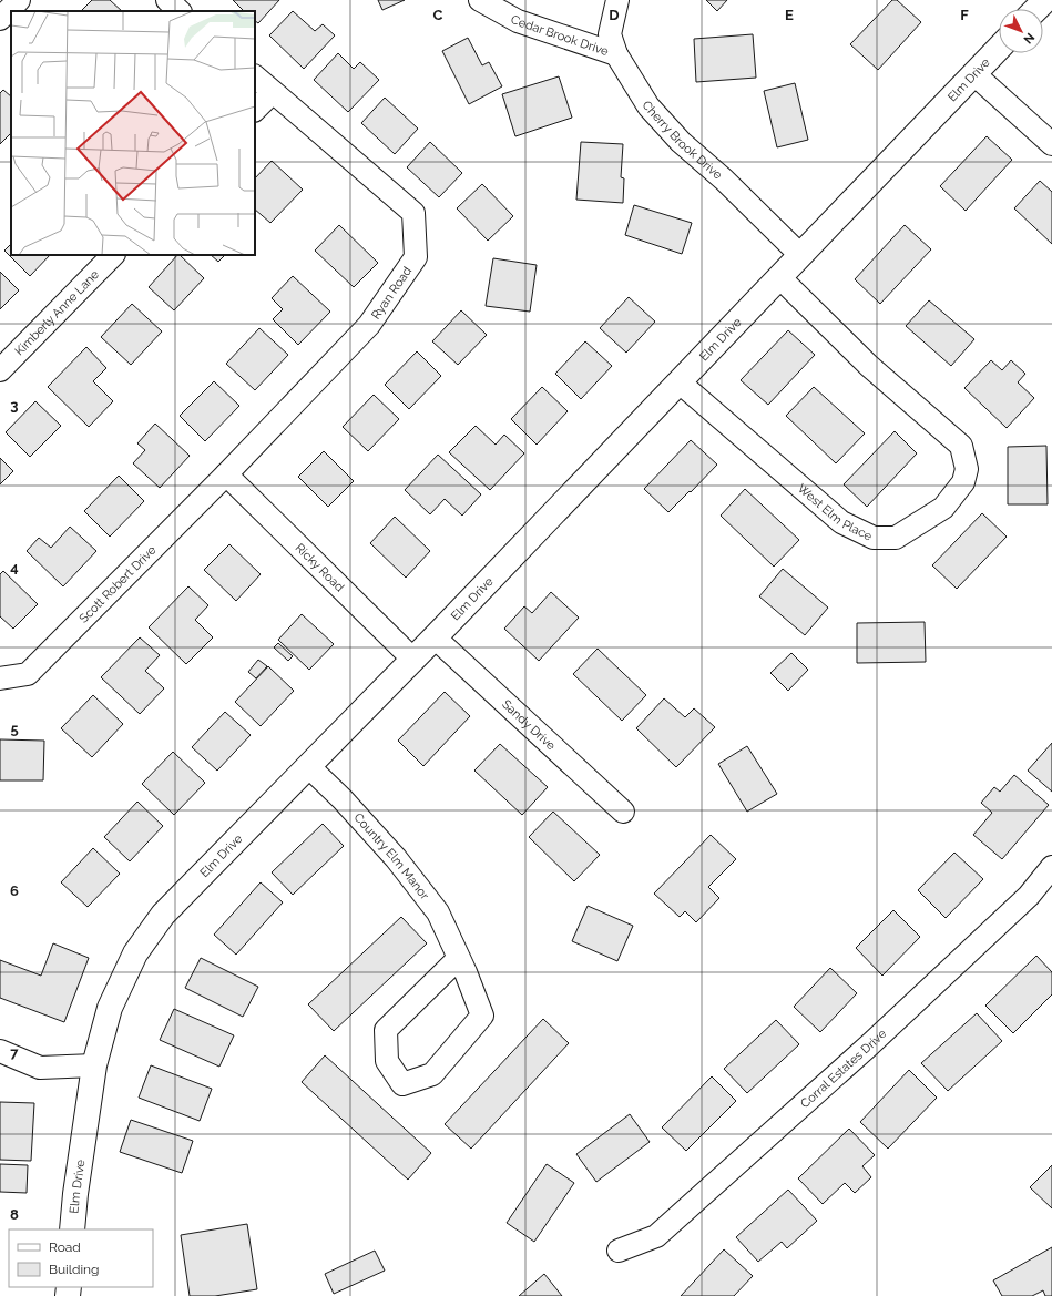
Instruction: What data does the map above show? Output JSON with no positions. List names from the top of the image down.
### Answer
{
  "streets": {
    "street": [
      "Cedar Brook Drive",
      "Elm Drive",
      "Cherry Brook Drive",
      "Ryan Road",
      "Kimberly Anne Lane",
      "West Elm Place",
      "Ricky Road",
      "Scott Robert Drive",
      "Sandy Drive",
      "Country Elm Manor",
      "Corral Estates Drive"
    ]
  },
  "crossings": [
    ["Cedar Brook Drive", "Cherry Brook Drive"],
    ["Elm Drive", "Cherry Brook Drive"],
    ["Elm Drive", "West Elm Place"],
    ["Elm Drive", "Ricky Road"],
    ["Elm Drive", "Sandy Drive"],
    ["Elm Drive", "Country Elm Manor"],
    ["Ryan Road", "Ricky Road"],
    ["Ryan Road", "Scott Robert Drive"],
    ["Ricky Road", "Scott Robert Drive"]
  ],
  "legend": ["Road", "Building"],
  "north": "bottom right",
  "grid": {
    "columns": [
      "C",
      "D",
      "E",
      "F"
    ],
    "rows": [
      "3",
      "4",
      "5",
      "6",
      "7",
      "8"
    ]
  }
}
